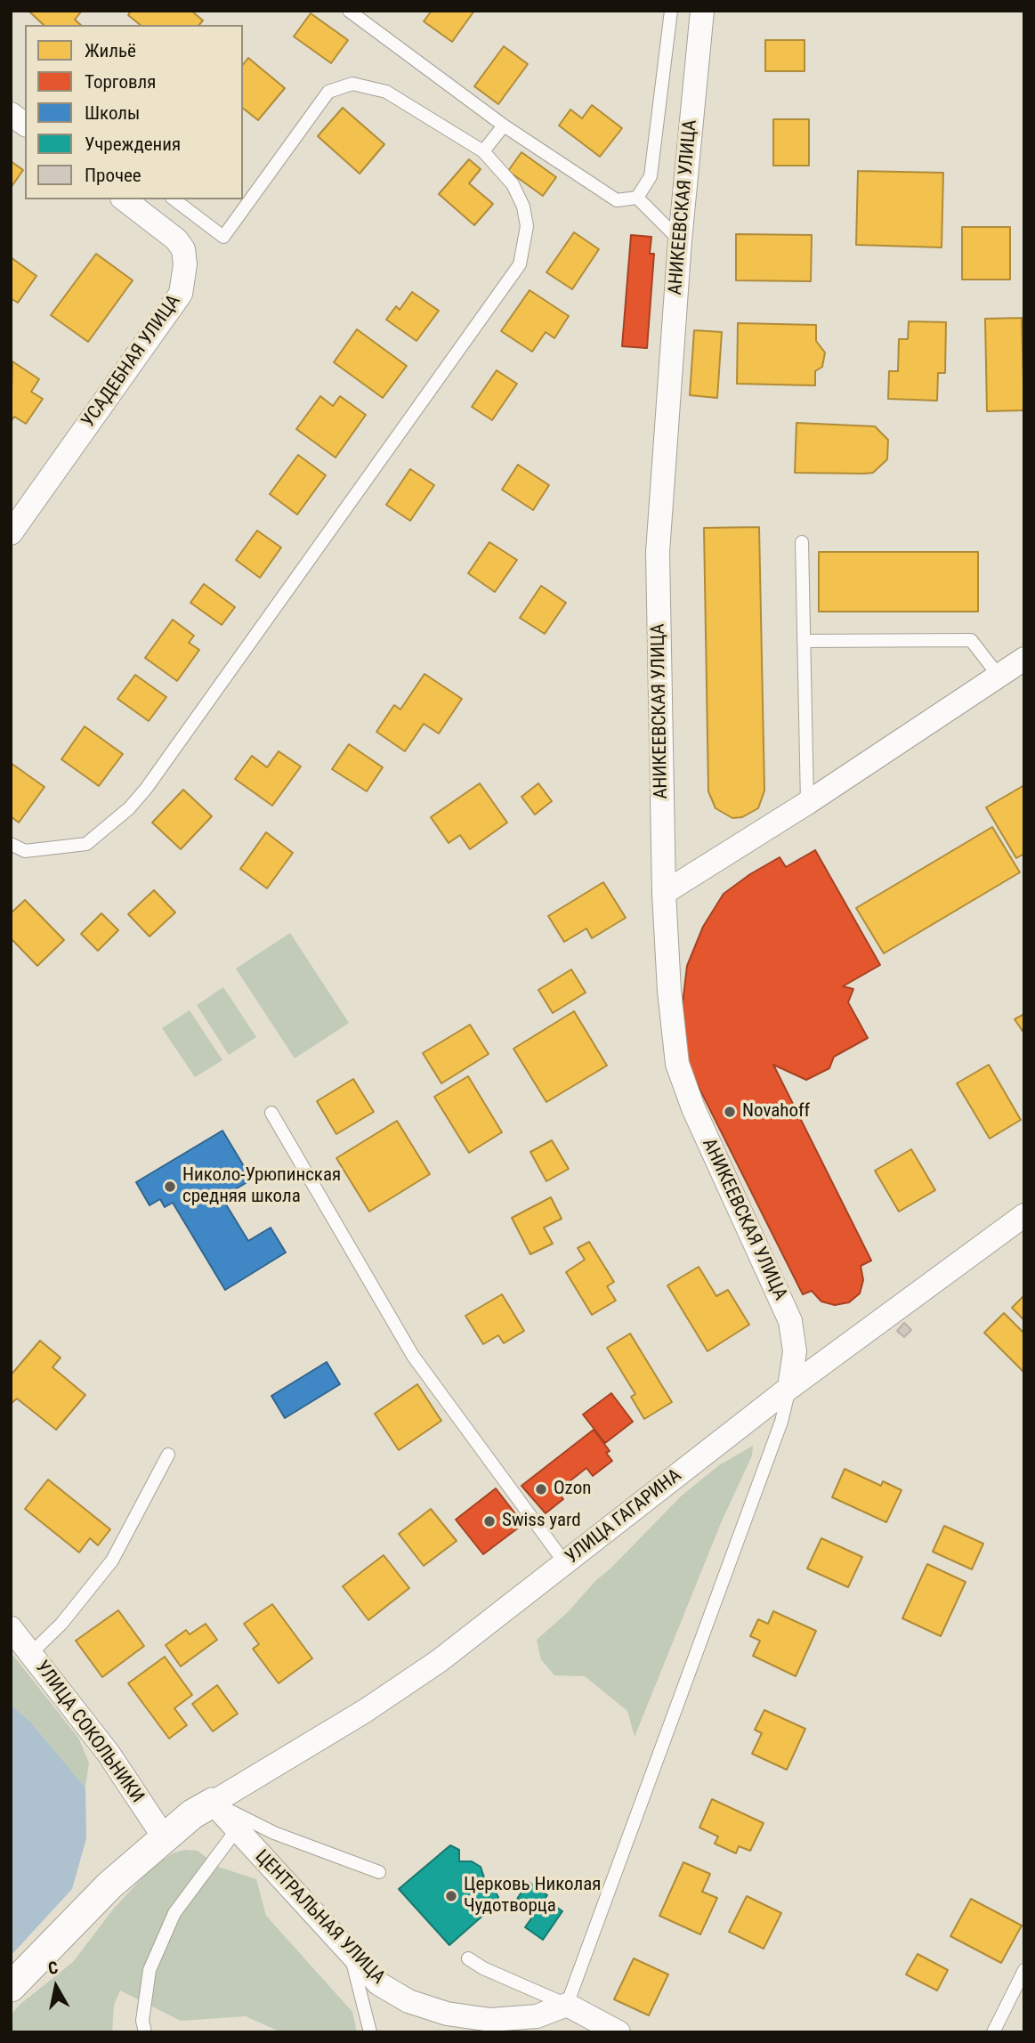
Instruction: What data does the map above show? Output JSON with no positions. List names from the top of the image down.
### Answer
{
  "streets": {
    "street": [
      "АНИКЕЕВСКАЯ УЛИЦА",
      "УСАДЕБНАЯ УЛИЦА",
      "УЛИЦА ГАГАРИНА",
      "УЛИЦА СОКОЛЬНИКИ",
      "ЦЕНТРАЛЬНАЯ УЛИЦА"
    ]
  },
  "crossings": [
    ["АНИКЕЕВСКАЯ УЛИЦА", "УЛИЦА ГАГАРИНА"],
    ["УЛИЦА ГАГАРИНА", "ЦЕНТРАЛЬНАЯ УЛИЦА"]
  ],
  "places": [
    "Novahoff",
    "Николо-Урюпинская средняя школа",
    "Ozon",
    "Swiss yard",
    "Церковь Николая Чудотворца"
  ],
  "legend": [
    "Жильё",
    "Торговля",
    "Школы",
    "Учреждения",
    "Прочее"
  ],
  "north": "top"
}
